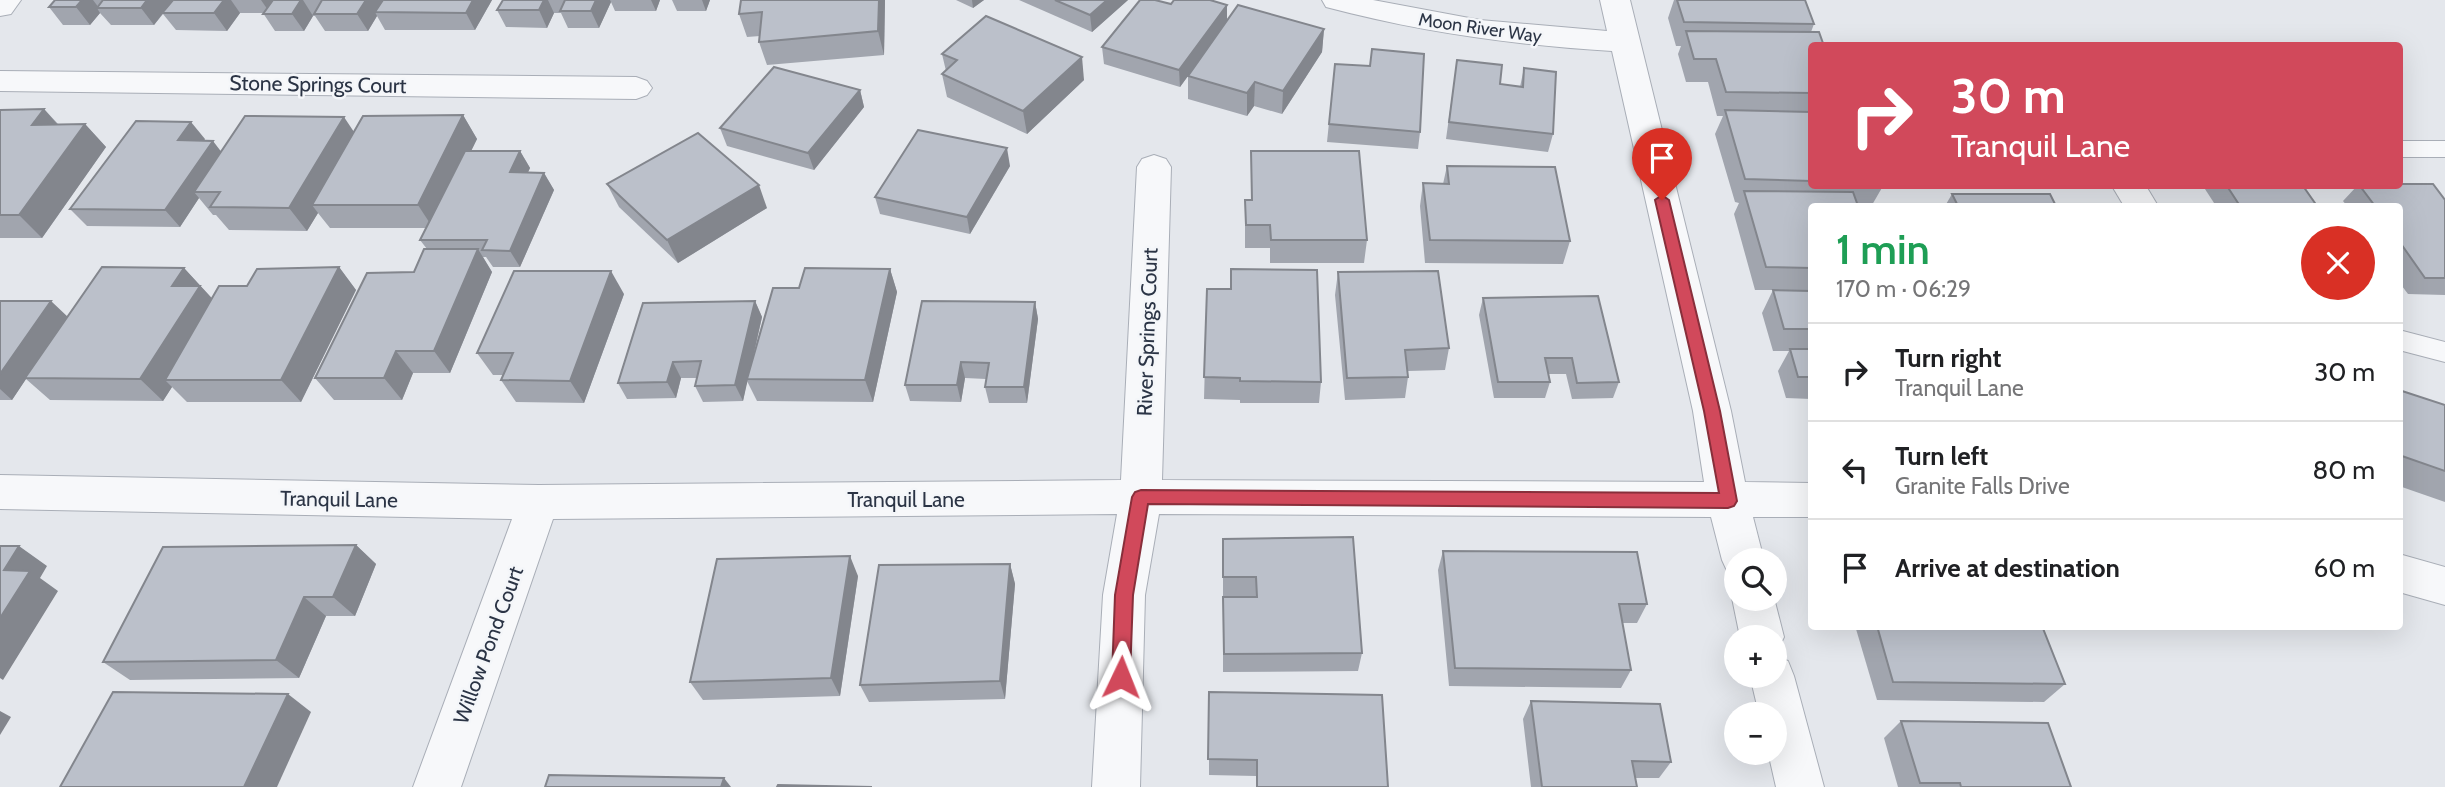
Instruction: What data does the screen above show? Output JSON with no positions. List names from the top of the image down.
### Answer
{
  "streets": {
    "street": [
      "Moon River Way",
      "Stone Springs Court",
      "River Springs Court",
      "Tranquil Lane",
      "Willow Pond Court"
    ]
  },
  "crossings": [
    ["River Springs Court", "Tranquil Lane"],
    ["Tranquil Lane", "Willow Pond Court"]
  ],
  "page": {
    "turn": ["30 m", "Tranquil Lane"],
    "heading": ["1 min", "170 m · 06:29"],
    "list": [
      {
        "name": "Turn right",
        "note": "Tranquil Lane",
        "value": "30 m"
      },
      {
        "name": "Turn left",
        "note": "Granite Falls Drive",
        "value": "80 m"
      },
      {
        "name": "Arrive at destination",
        "value": "60 m"
      }
    ],
    "map_buttons": ["+", "−"]
  }
}
